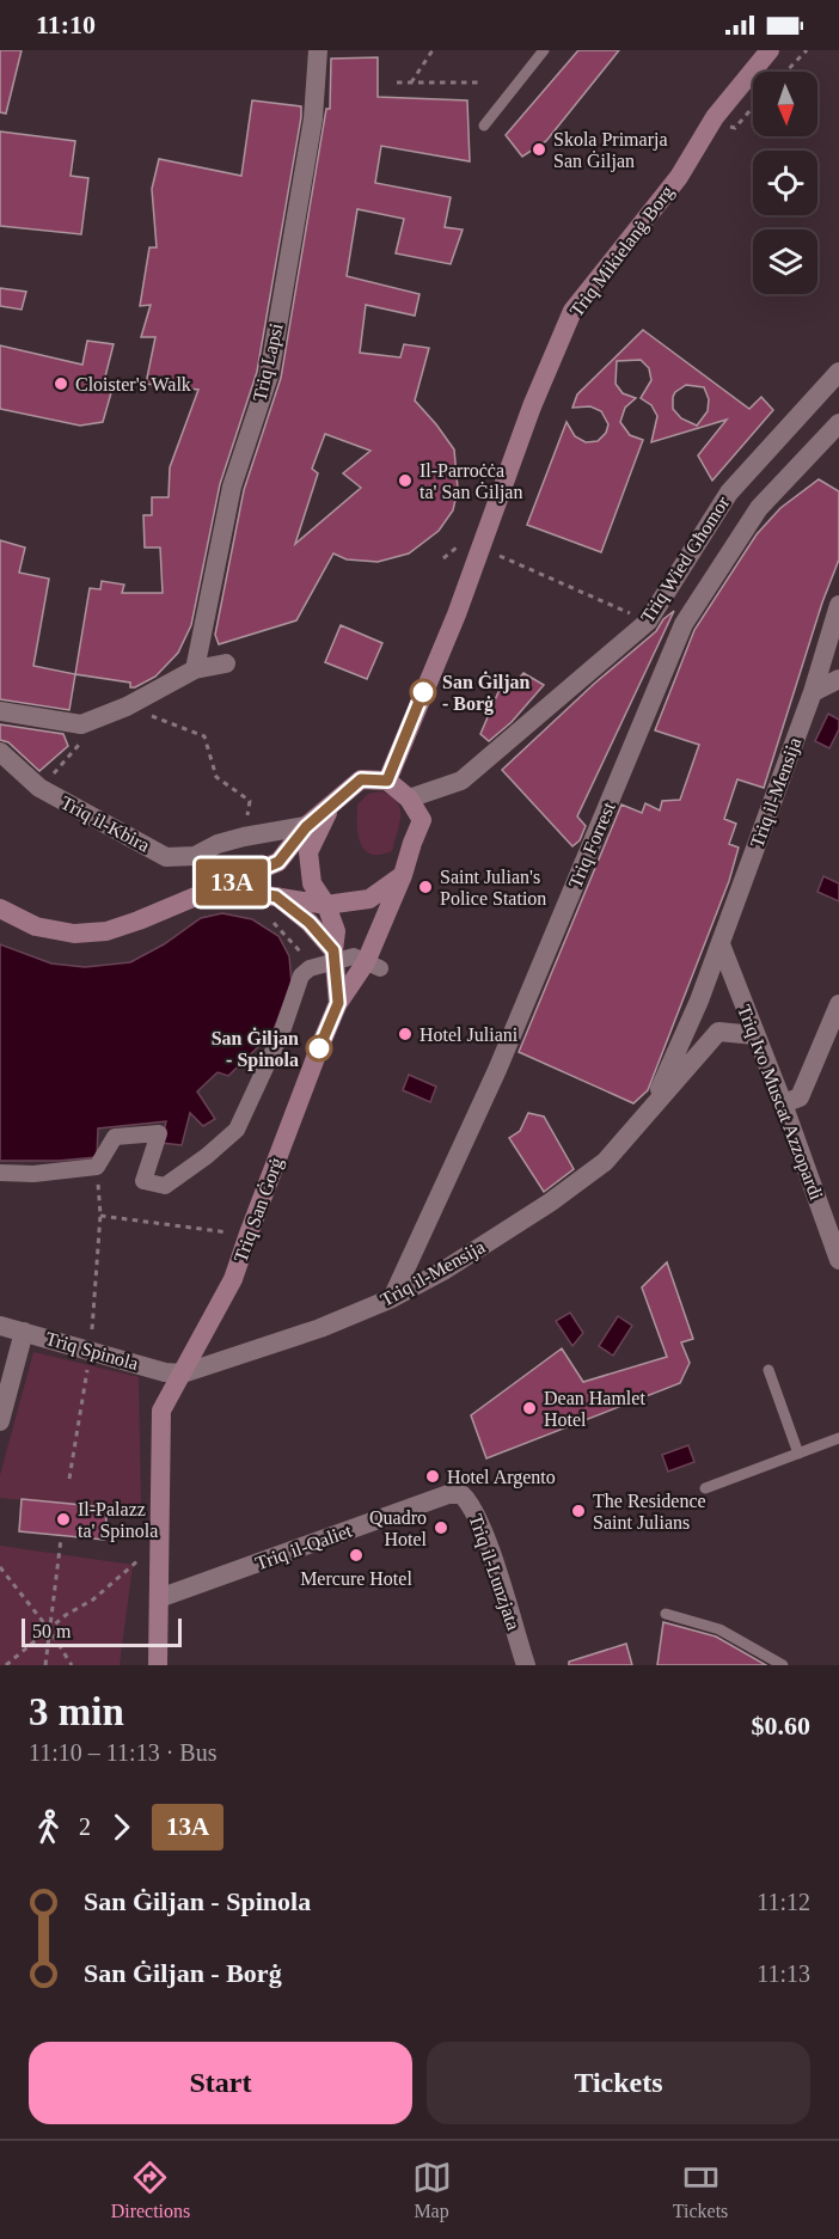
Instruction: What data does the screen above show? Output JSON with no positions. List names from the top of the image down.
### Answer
{
  "streets": {
    "main road": ["Triq Mikielanġ Borg", "Triq San Ġorġ"],
    "street": [
      "Triq Lapsi",
      "Triq Wied Għomor",
      "Triq il-Mensija",
      "Triq il-Kbira",
      "Triq Forrest",
      "Triq Ivo Muscat Azzopardi",
      "Triq Spinola",
      "Triq il-Qaliet",
      "Triq il-Lunzjata"
    ]
  },
  "crossings": [
    ["Triq Mikielanġ Borg", "Triq Wied Għomor"],
    ["Triq Mikielanġ Borg", "Triq San Ġorġ"],
    ["Triq Wied Għomor", "Triq San Ġorġ"],
    ["Triq il-Mensija", "Triq Forrest"],
    ["Triq il-Mensija", "Triq Ivo Muscat Azzopardi"],
    ["Triq il-Mensija", "Triq San Ġorġ"],
    ["Triq il-Mensija", "Triq Spinola"],
    ["Triq San Ġorġ", "Triq Spinola"],
    ["Triq San Ġorġ", "Triq il-Qaliet"],
    ["Triq il-Qaliet", "Triq il-Lunzjata"]
  ],
  "places": [
    "Skola Primarja San Ġiljan",
    "Cloister's Walk",
    "Il-Parroċċa ta' San Ġiljan",
    "San Ġiljan - Borġ",
    "Saint Julian's Police Station",
    "Hotel Juliani",
    "San Ġiljan - Spinola",
    "Dean Hamlet Hotel",
    "Hotel Argento",
    "The Residence Saint Julians",
    "Il-Palazz ta' Spinola",
    "Quadro Hotel",
    "Mercure Hotel"
  ],
  "lines": ["bus line 13A"],
  "scale_bar": "50 m",
  "north": "bottom",
  "page": {
    "status": "11:10",
    "on_map": "13A",
    "scale": "50 m",
    "heading": ["3 min", "11:10 – 11:13 · Bus", "$0.60"],
    "legs": ["2", "13A"],
    "list": [
      {
        "name": "San Ġiljan - Spinola",
        "value": "11:12"
      },
      {
        "name": "San Ġiljan - Borġ",
        "value": "11:13"
      }
    ],
    "buttons": ["Start", "Tickets"],
    "tabs": ["Directions", "Map", "Tickets"]
  }
}
